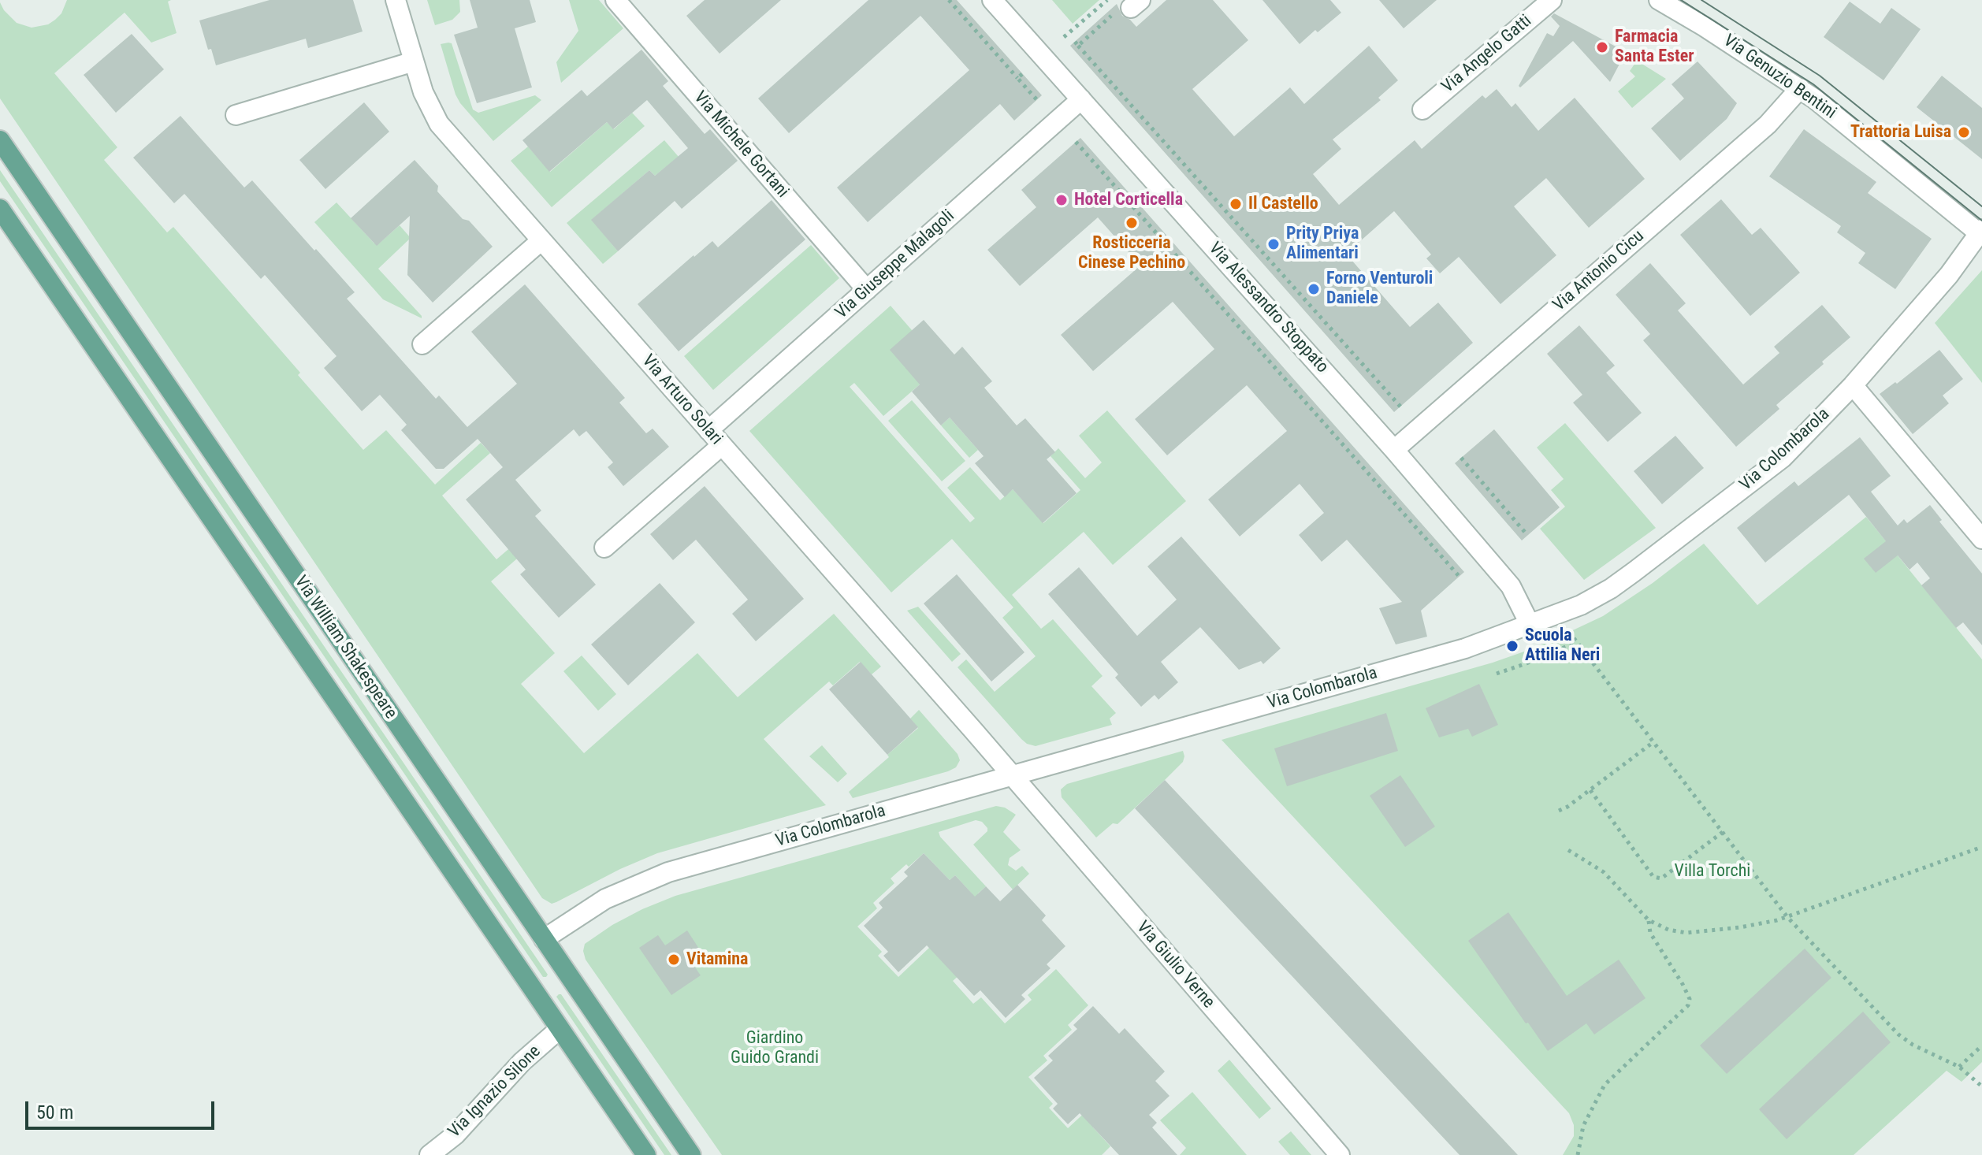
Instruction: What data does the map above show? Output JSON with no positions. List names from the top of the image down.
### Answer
{
  "streets": {
    "main road": ["Via William Shakespeare"],
    "street": [
      "Via Angelo Gatti",
      "Via Genuzio Bentini",
      "Via Michele Gortani",
      "Via Giuseppe Malagoli",
      "Via Antonio Cicu",
      "Via Alessandro Stoppato",
      "Via Arturo Solari",
      "Via Colombarola",
      "Via Giulio Verne",
      "Via Ignazio Silone"
    ]
  },
  "crossings": [
    ["Via Genuzio Bentini", "Via Antonio Cicu"],
    ["Via Genuzio Bentini", "Via Colombarola"],
    ["Via Michele Gortani", "Via Giuseppe Malagoli"],
    ["Via Giuseppe Malagoli", "Via Alessandro Stoppato"],
    ["Via Giuseppe Malagoli", "Via Arturo Solari"],
    ["Via Antonio Cicu", "Via Alessandro Stoppato"],
    ["Via Alessandro Stoppato", "Via Colombarola"],
    ["Via Arturo Solari", "Via Colombarola"],
    ["Via Arturo Solari", "Via Giulio Verne"],
    ["Via Colombarola", "Via William Shakespeare"],
    ["Via Colombarola", "Via Giulio Verne"]
  ],
  "parks": ["Villa Torchi", "Giardino Guido Grandi"],
  "places": [
    "Farmacia Santa Ester",
    "Trattoria Luisa",
    "Hotel Corticella",
    "Il Castello",
    "Rosticceria Cinese Pechino",
    "Prity Priya Alimentari",
    "Forno Venturoli Daniele",
    "Scuola Attilia Neri",
    "Vitamina"
  ],
  "scale_bar": "50 m"
}
